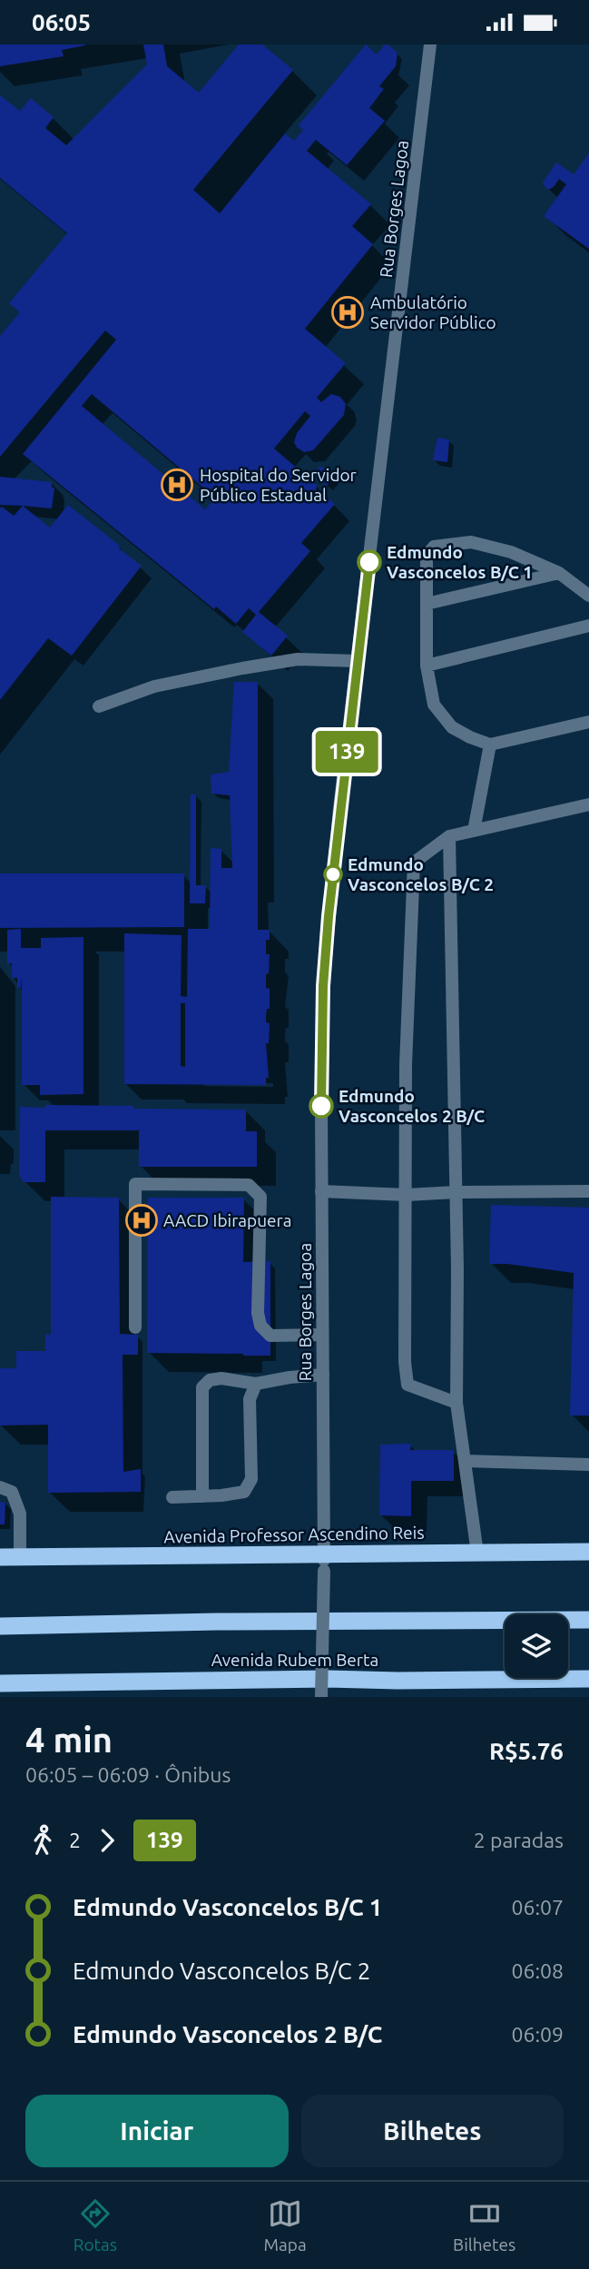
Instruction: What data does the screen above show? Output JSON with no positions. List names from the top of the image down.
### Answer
{
  "streets": {
    "highway": ["Avenida Professor Ascendino Reis", "Avenida Rubem Berta"],
    "street": ["Rua Borges Lagoa"]
  },
  "crossings": [
    ["Rua Borges Lagoa", "Avenida Professor Ascendino Reis"]
  ],
  "places": {
    "hospital": ["Ambulatório Servidor Público", "Hospital do Servidor Público Estadual", "AACD Ibirapuera"],
    "other": ["Edmundo Vasconcelos B/C 1", "Edmundo Vasconcelos B/C 2", "Edmundo Vasconcelos 2 B/C"]
  },
  "lines": ["bus line 139"],
  "page": {
    "status": "06:05",
    "on_map": "139",
    "heading": ["4 min", "06:05 – 06:09 · Ônibus", "R$5.76"],
    "legs": ["2", "139", "2 paradas"],
    "list": [
      {
        "name": "Edmundo Vasconcelos B/C 1",
        "value": "06:07"
      },
      {
        "name": "Edmundo Vasconcelos B/C 2",
        "value": "06:08"
      },
      {
        "name": "Edmundo Vasconcelos 2 B/C",
        "value": "06:09"
      }
    ],
    "buttons": ["Iniciar", "Bilhetes"],
    "tabs": ["Rotas", "Mapa", "Bilhetes"]
  }
}
